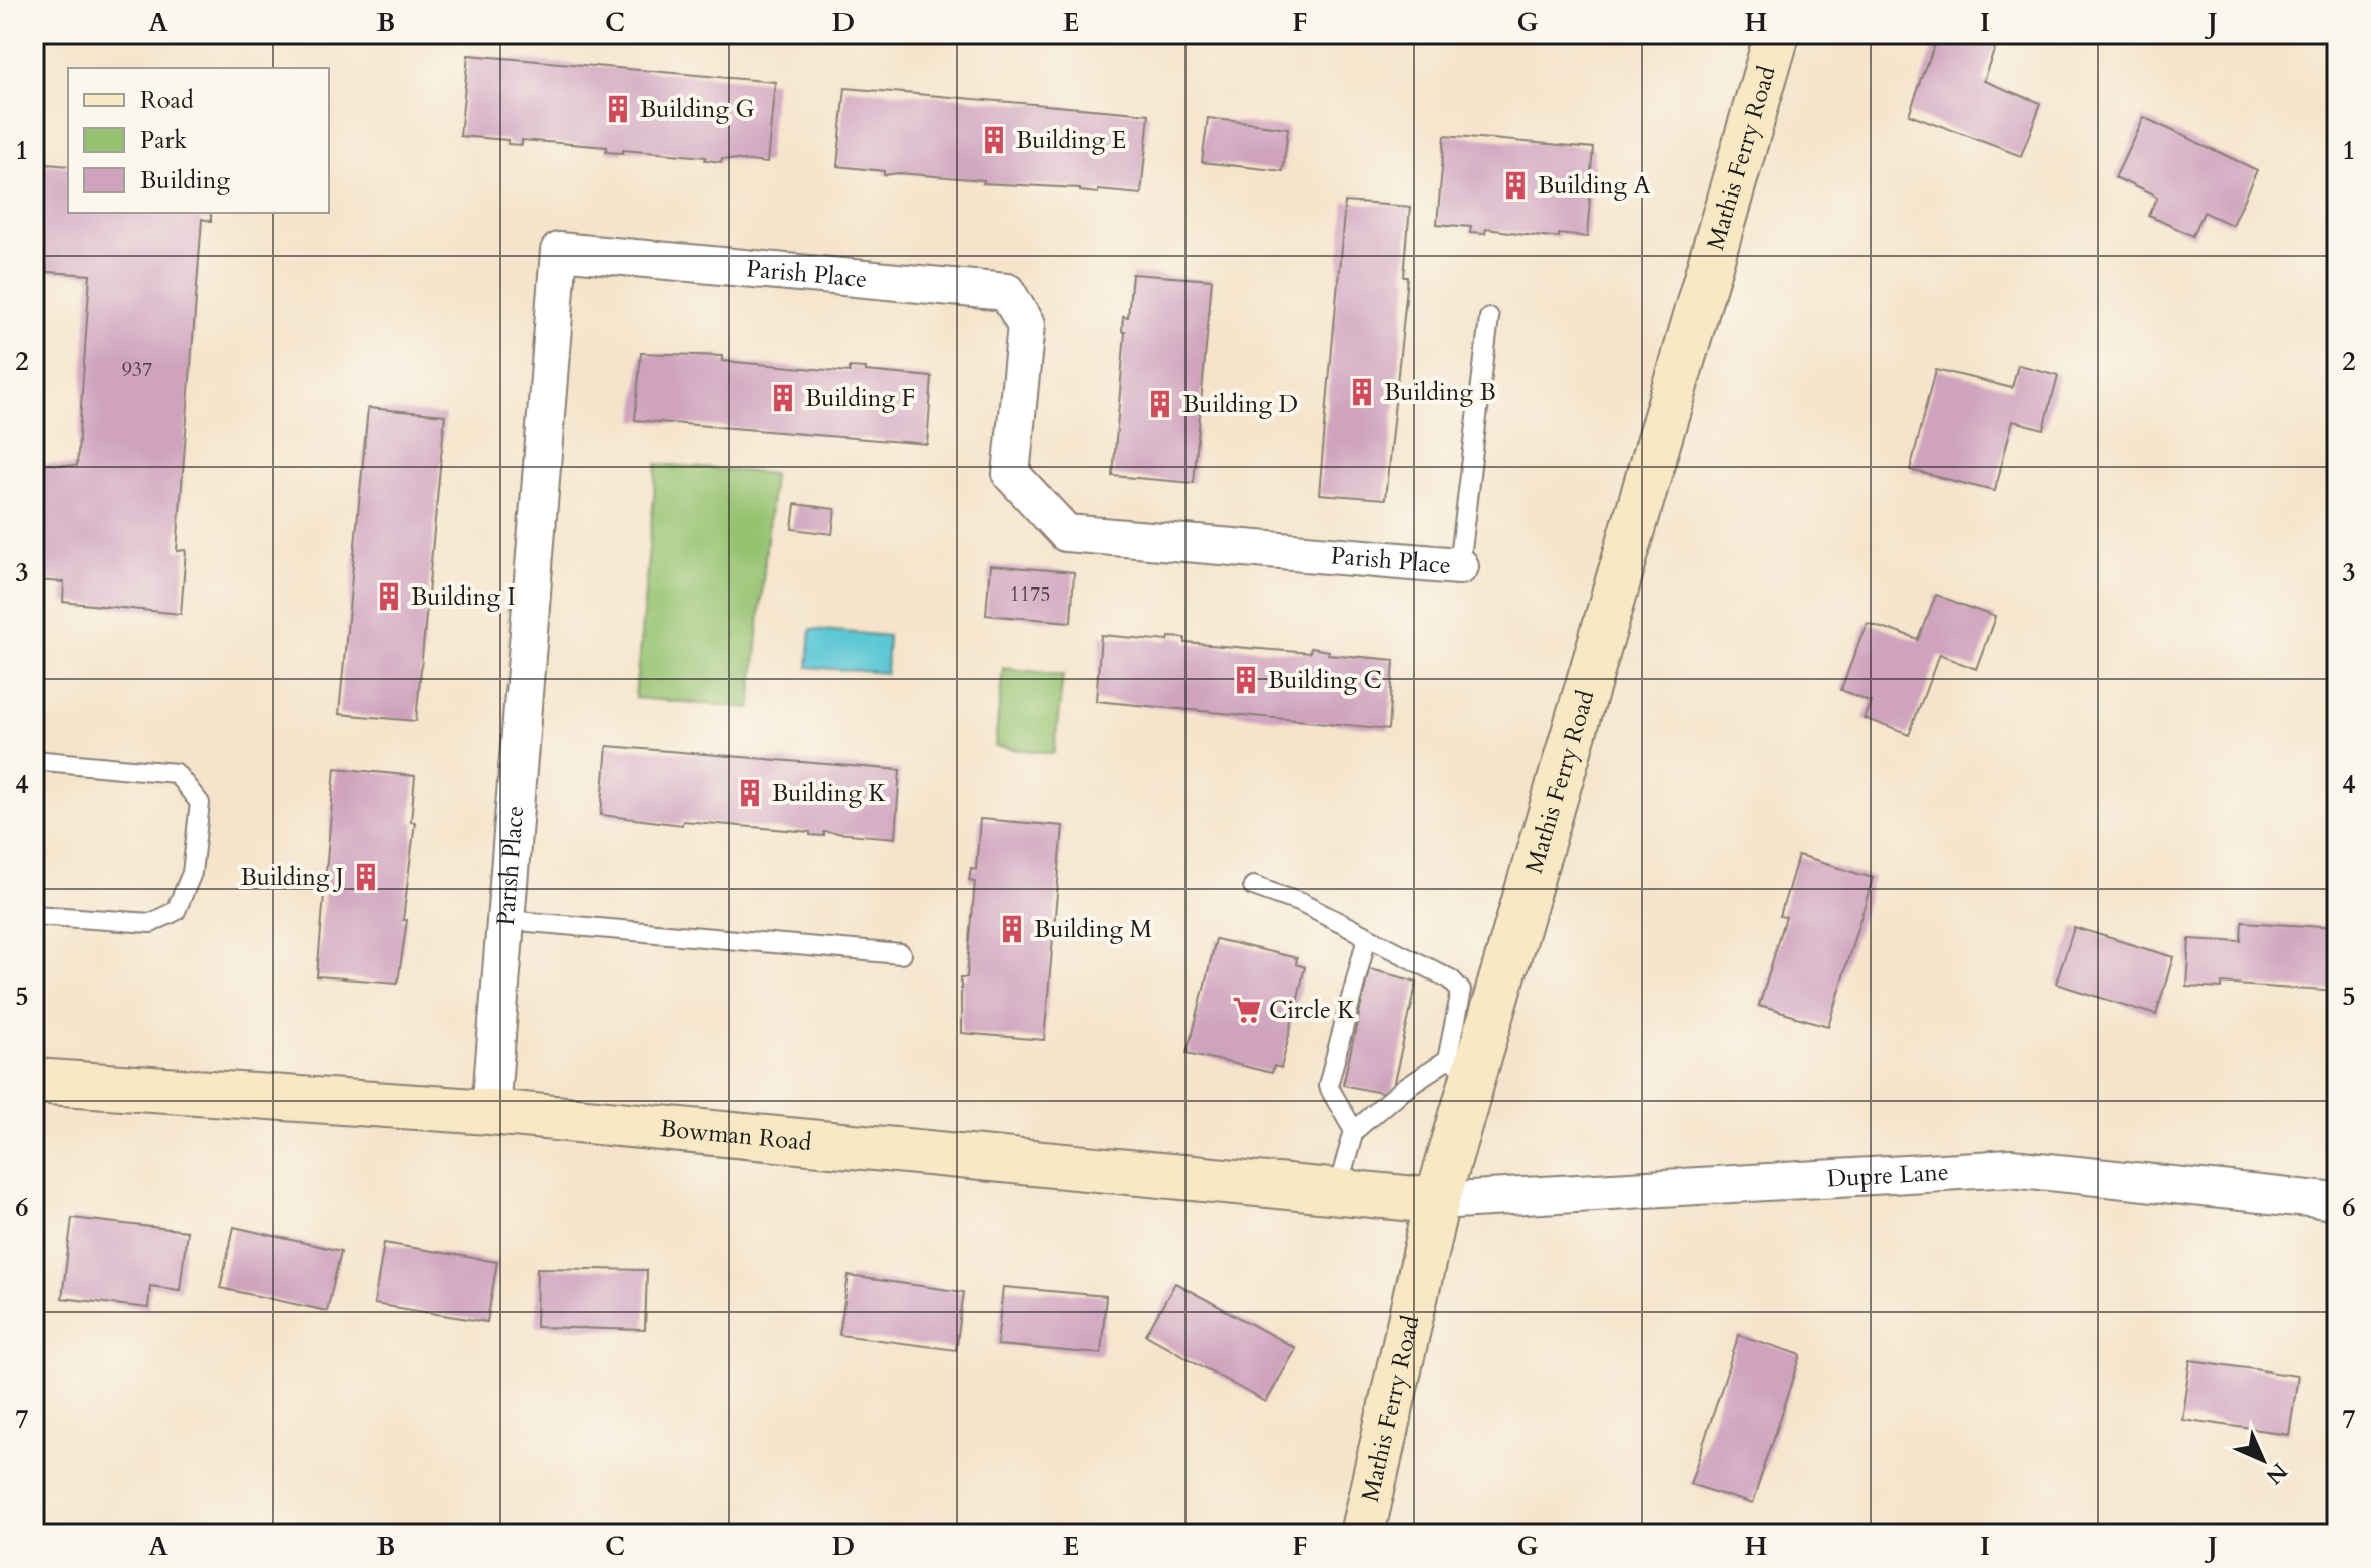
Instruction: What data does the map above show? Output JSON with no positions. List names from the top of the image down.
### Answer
{
  "streets": {
    "main road": ["Mathis Ferry Road", "Bowman Road"],
    "street": ["Parish Place", "Dupre Lane"]
  },
  "crossings": [
    ["Mathis Ferry Road", "Bowman Road"],
    ["Mathis Ferry Road", "Dupre Lane"],
    ["Parish Place", "Bowman Road"],
    ["Bowman Road", "Dupre Lane"]
  ],
  "places": {
    "building": [
      "Building G",
      "Building E",
      "Building A",
      "Building B",
      "Building F",
      "Building D",
      "Building I",
      "Building C",
      "Building K",
      "Building J",
      "Building M"
    ],
    "supermarket": ["Circle K"]
  },
  "house_numbers": ["937", "1175"],
  "legend": ["Road", "Park", "Building"],
  "north": "bottom right",
  "grid": {
    "columns": [
      "A",
      "B",
      "C",
      "D",
      "E",
      "F",
      "G",
      "H",
      "I",
      "J"
    ],
    "rows": [
      "1",
      "2",
      "3",
      "4",
      "5",
      "6",
      "7"
    ]
  }
}
